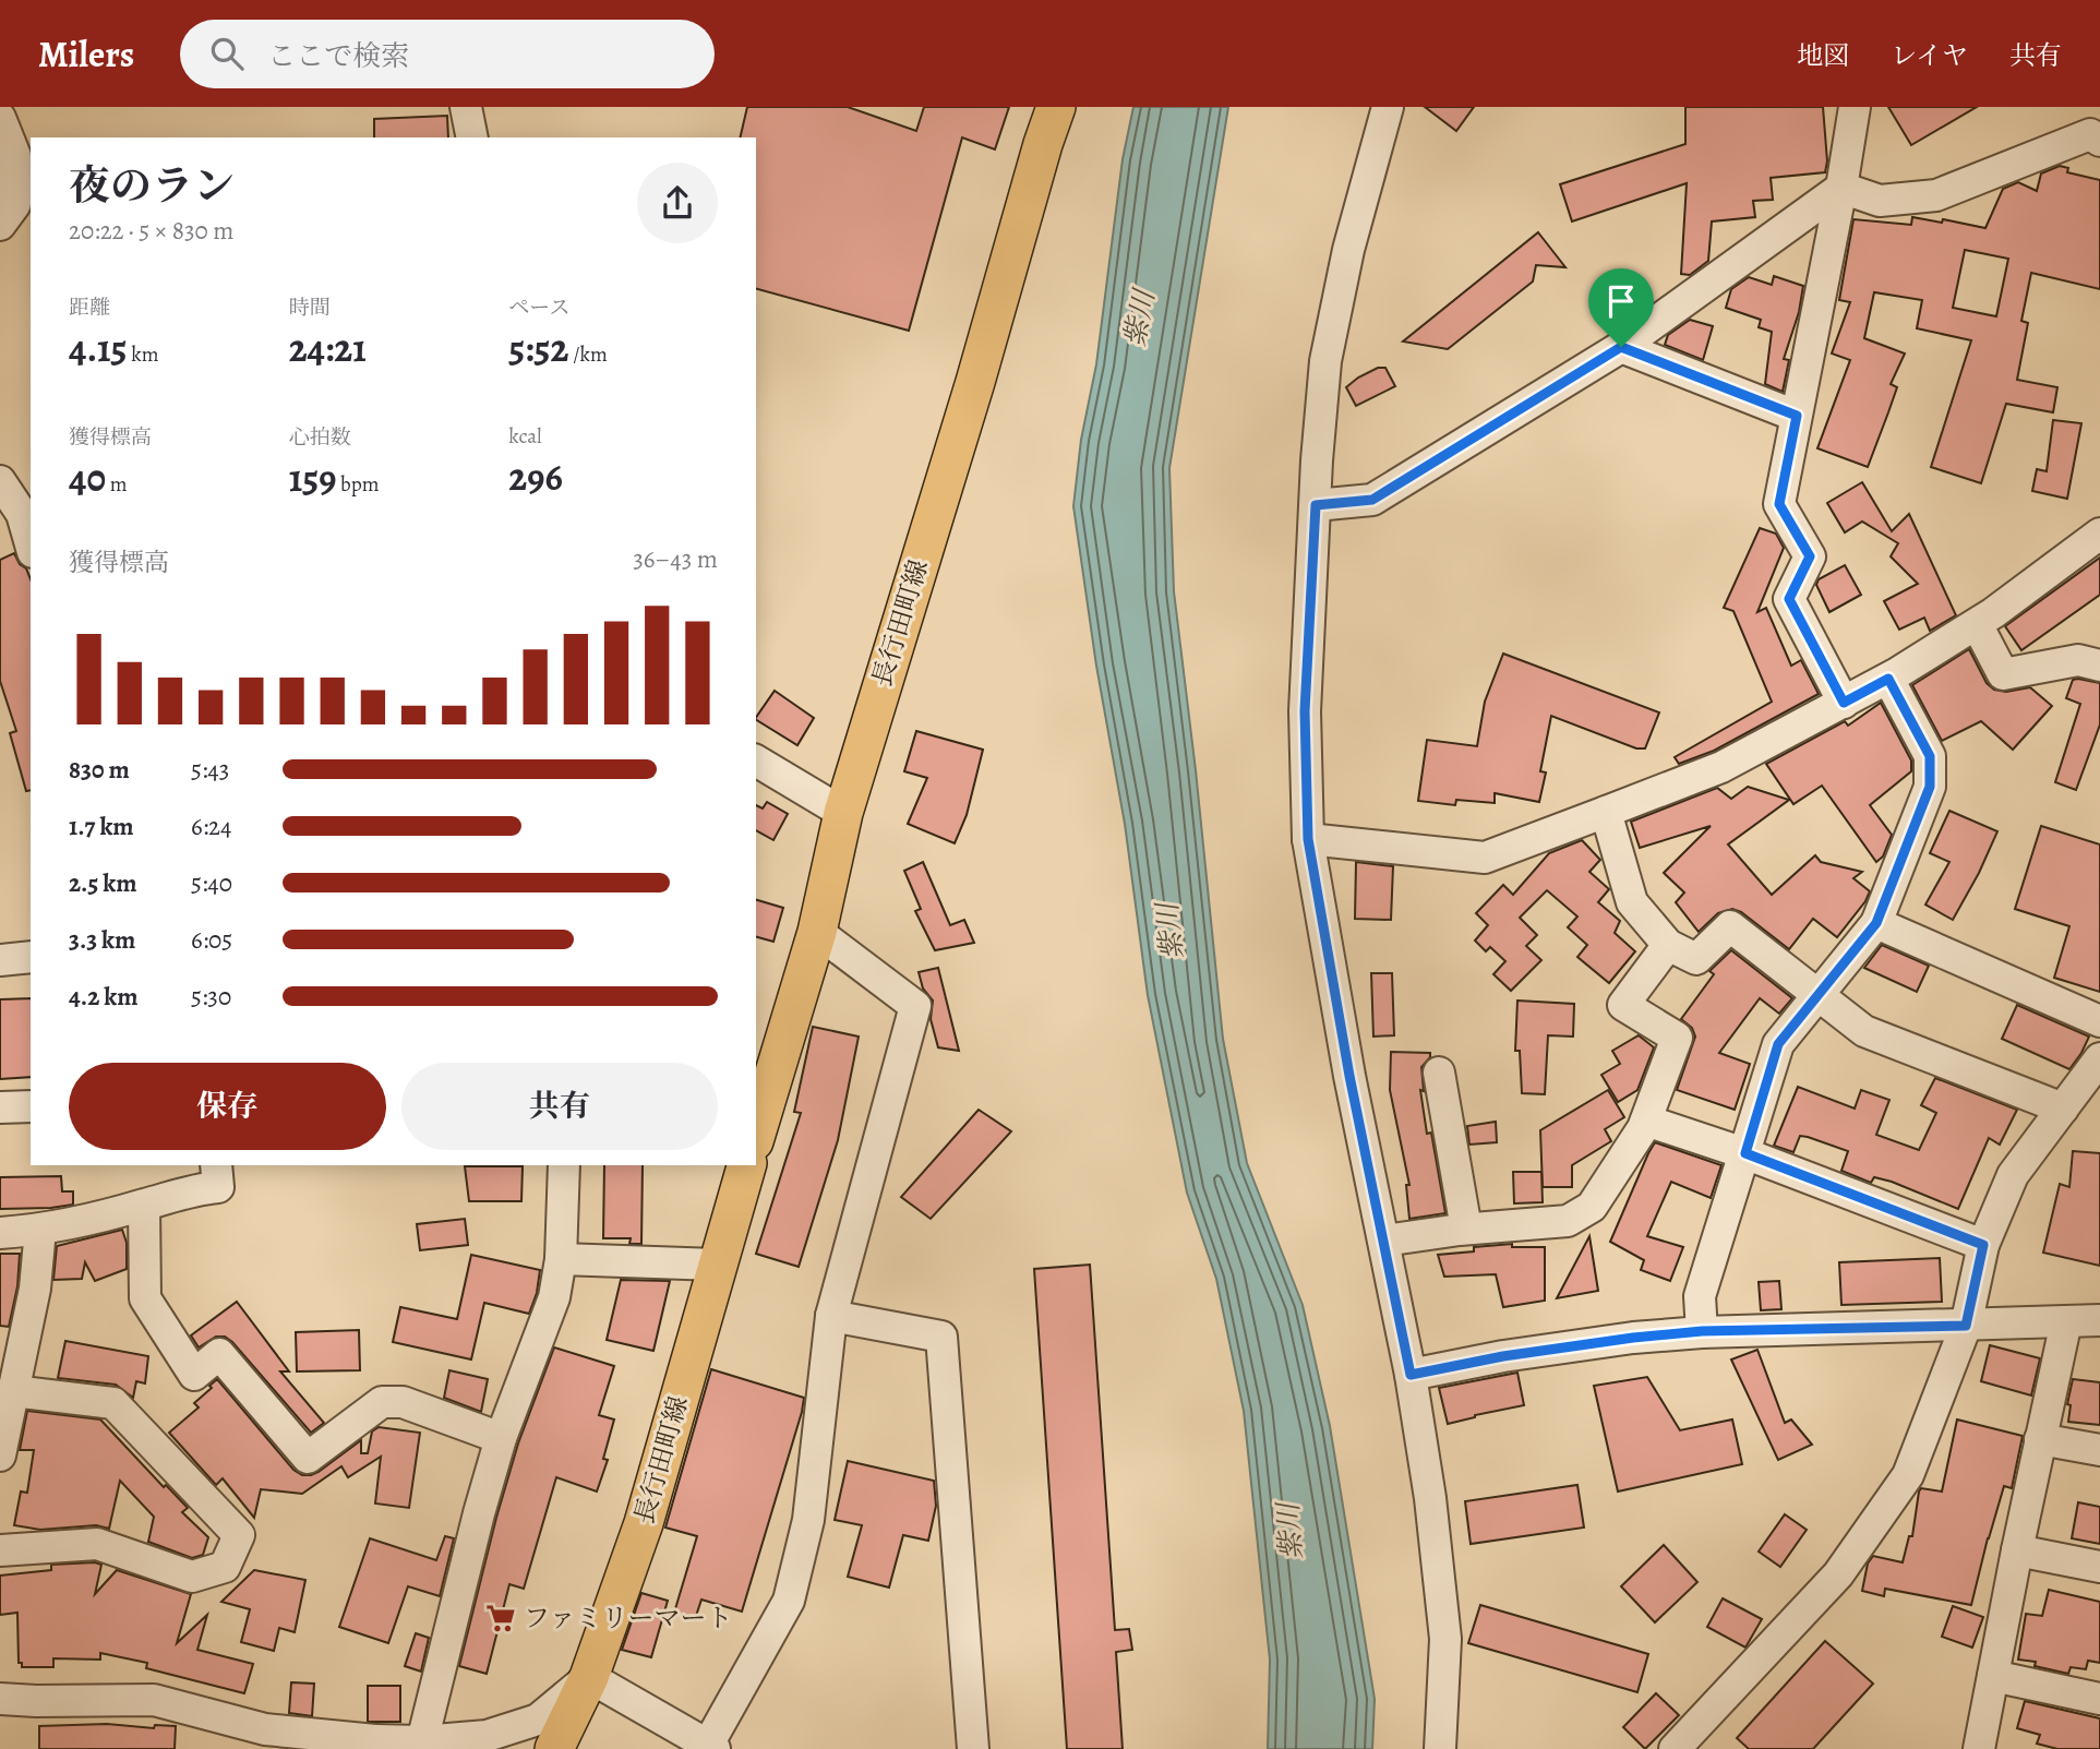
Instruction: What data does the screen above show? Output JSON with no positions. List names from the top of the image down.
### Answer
{
  "streets": {
    "main road": ["長行田町線"]
  },
  "water": ["紫川"],
  "places": {
    "supermarket": ["ファミリーマート"]
  },
  "page": {
    "header": "Milers",
    "search": "ここで検索",
    "nav": ["地図", "レイヤ", "共有"],
    "heading": ["夜のラン", "20:22 · 5 × 830 m"],
    "stats": [
      ["距離", "4.15 km"],
      ["時間", "24:21"],
      ["ペース", "5:52 /km"],
      ["獲得標高", "40 m"],
      ["心拍数", "159 bpm"],
      ["kcal", "296"]
    ],
    "chart": ["獲得標高", "36–43 m"],
    "list": [
      {
        "name": "830 m",
        "note": "5:43"
      },
      {
        "name": "1.7 km",
        "note": "6:24"
      },
      {
        "name": "2.5 km",
        "note": "5:40"
      },
      {
        "name": "3.3 km",
        "note": "6:05"
      },
      {
        "name": "4.2 km",
        "note": "5:30"
      }
    ],
    "buttons": ["保存", "共有"]
  }
}
